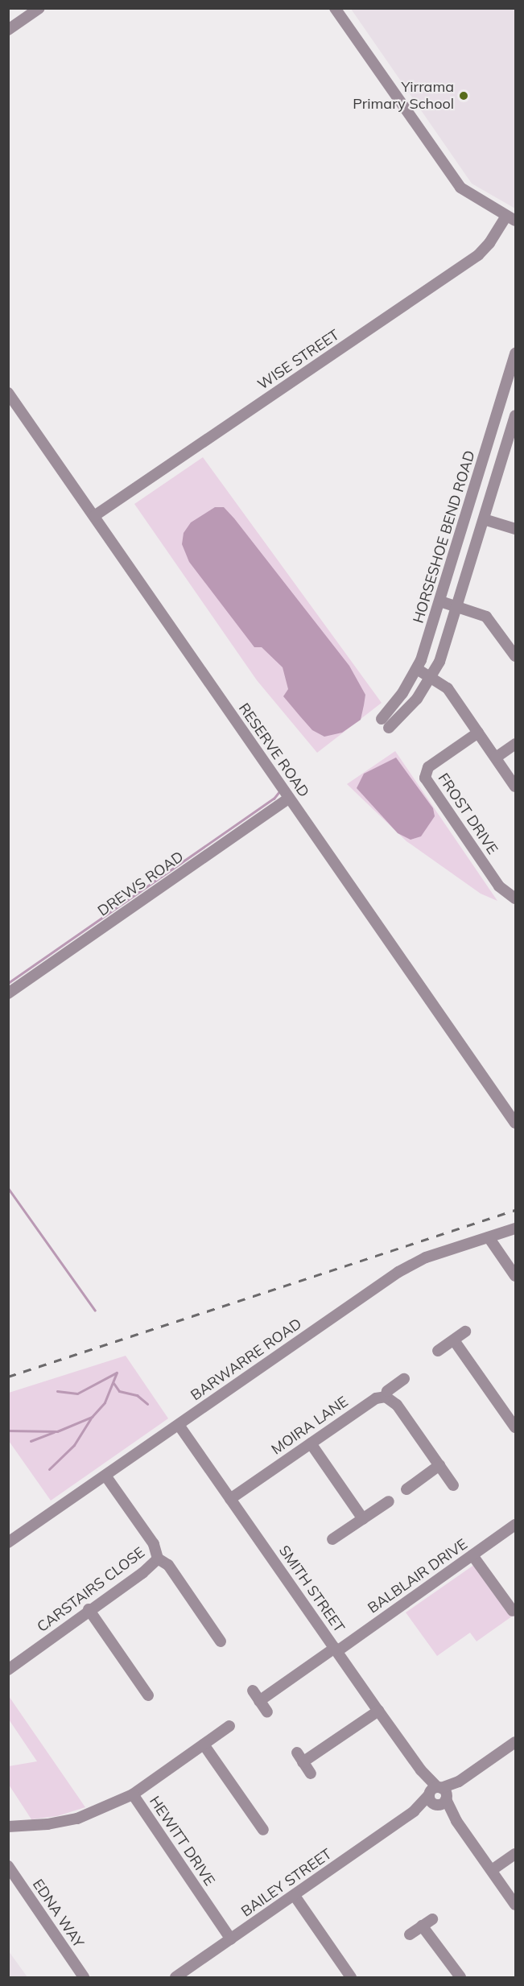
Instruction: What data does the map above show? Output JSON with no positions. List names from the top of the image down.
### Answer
{
  "streets": {
    "street": [
      "WISE STREET",
      "HORSESHOE BEND ROAD",
      "RESERVE ROAD",
      "FROST DRIVE",
      "DREWS ROAD",
      "BARWARRE ROAD",
      "MOIRA LANE",
      "BALBLAIR DRIVE",
      "SMITH STREET",
      "CARSTAIRS CLOSE",
      "HEWITT DRIVE",
      "BAILEY STREET",
      "EDNA WAY"
    ]
  },
  "crossings": [
    ["WISE STREET", "RESERVE ROAD"],
    ["RESERVE ROAD", "DREWS ROAD"],
    ["BARWARRE ROAD", "SMITH STREET"],
    ["BARWARRE ROAD", "CARSTAIRS CLOSE"],
    ["MOIRA LANE", "SMITH STREET"],
    ["BALBLAIR DRIVE", "SMITH STREET"],
    ["SMITH STREET", "BAILEY STREET"],
    ["HEWITT DRIVE", "BAILEY STREET"]
  ],
  "places": ["Yirrama Primary School"]
}
